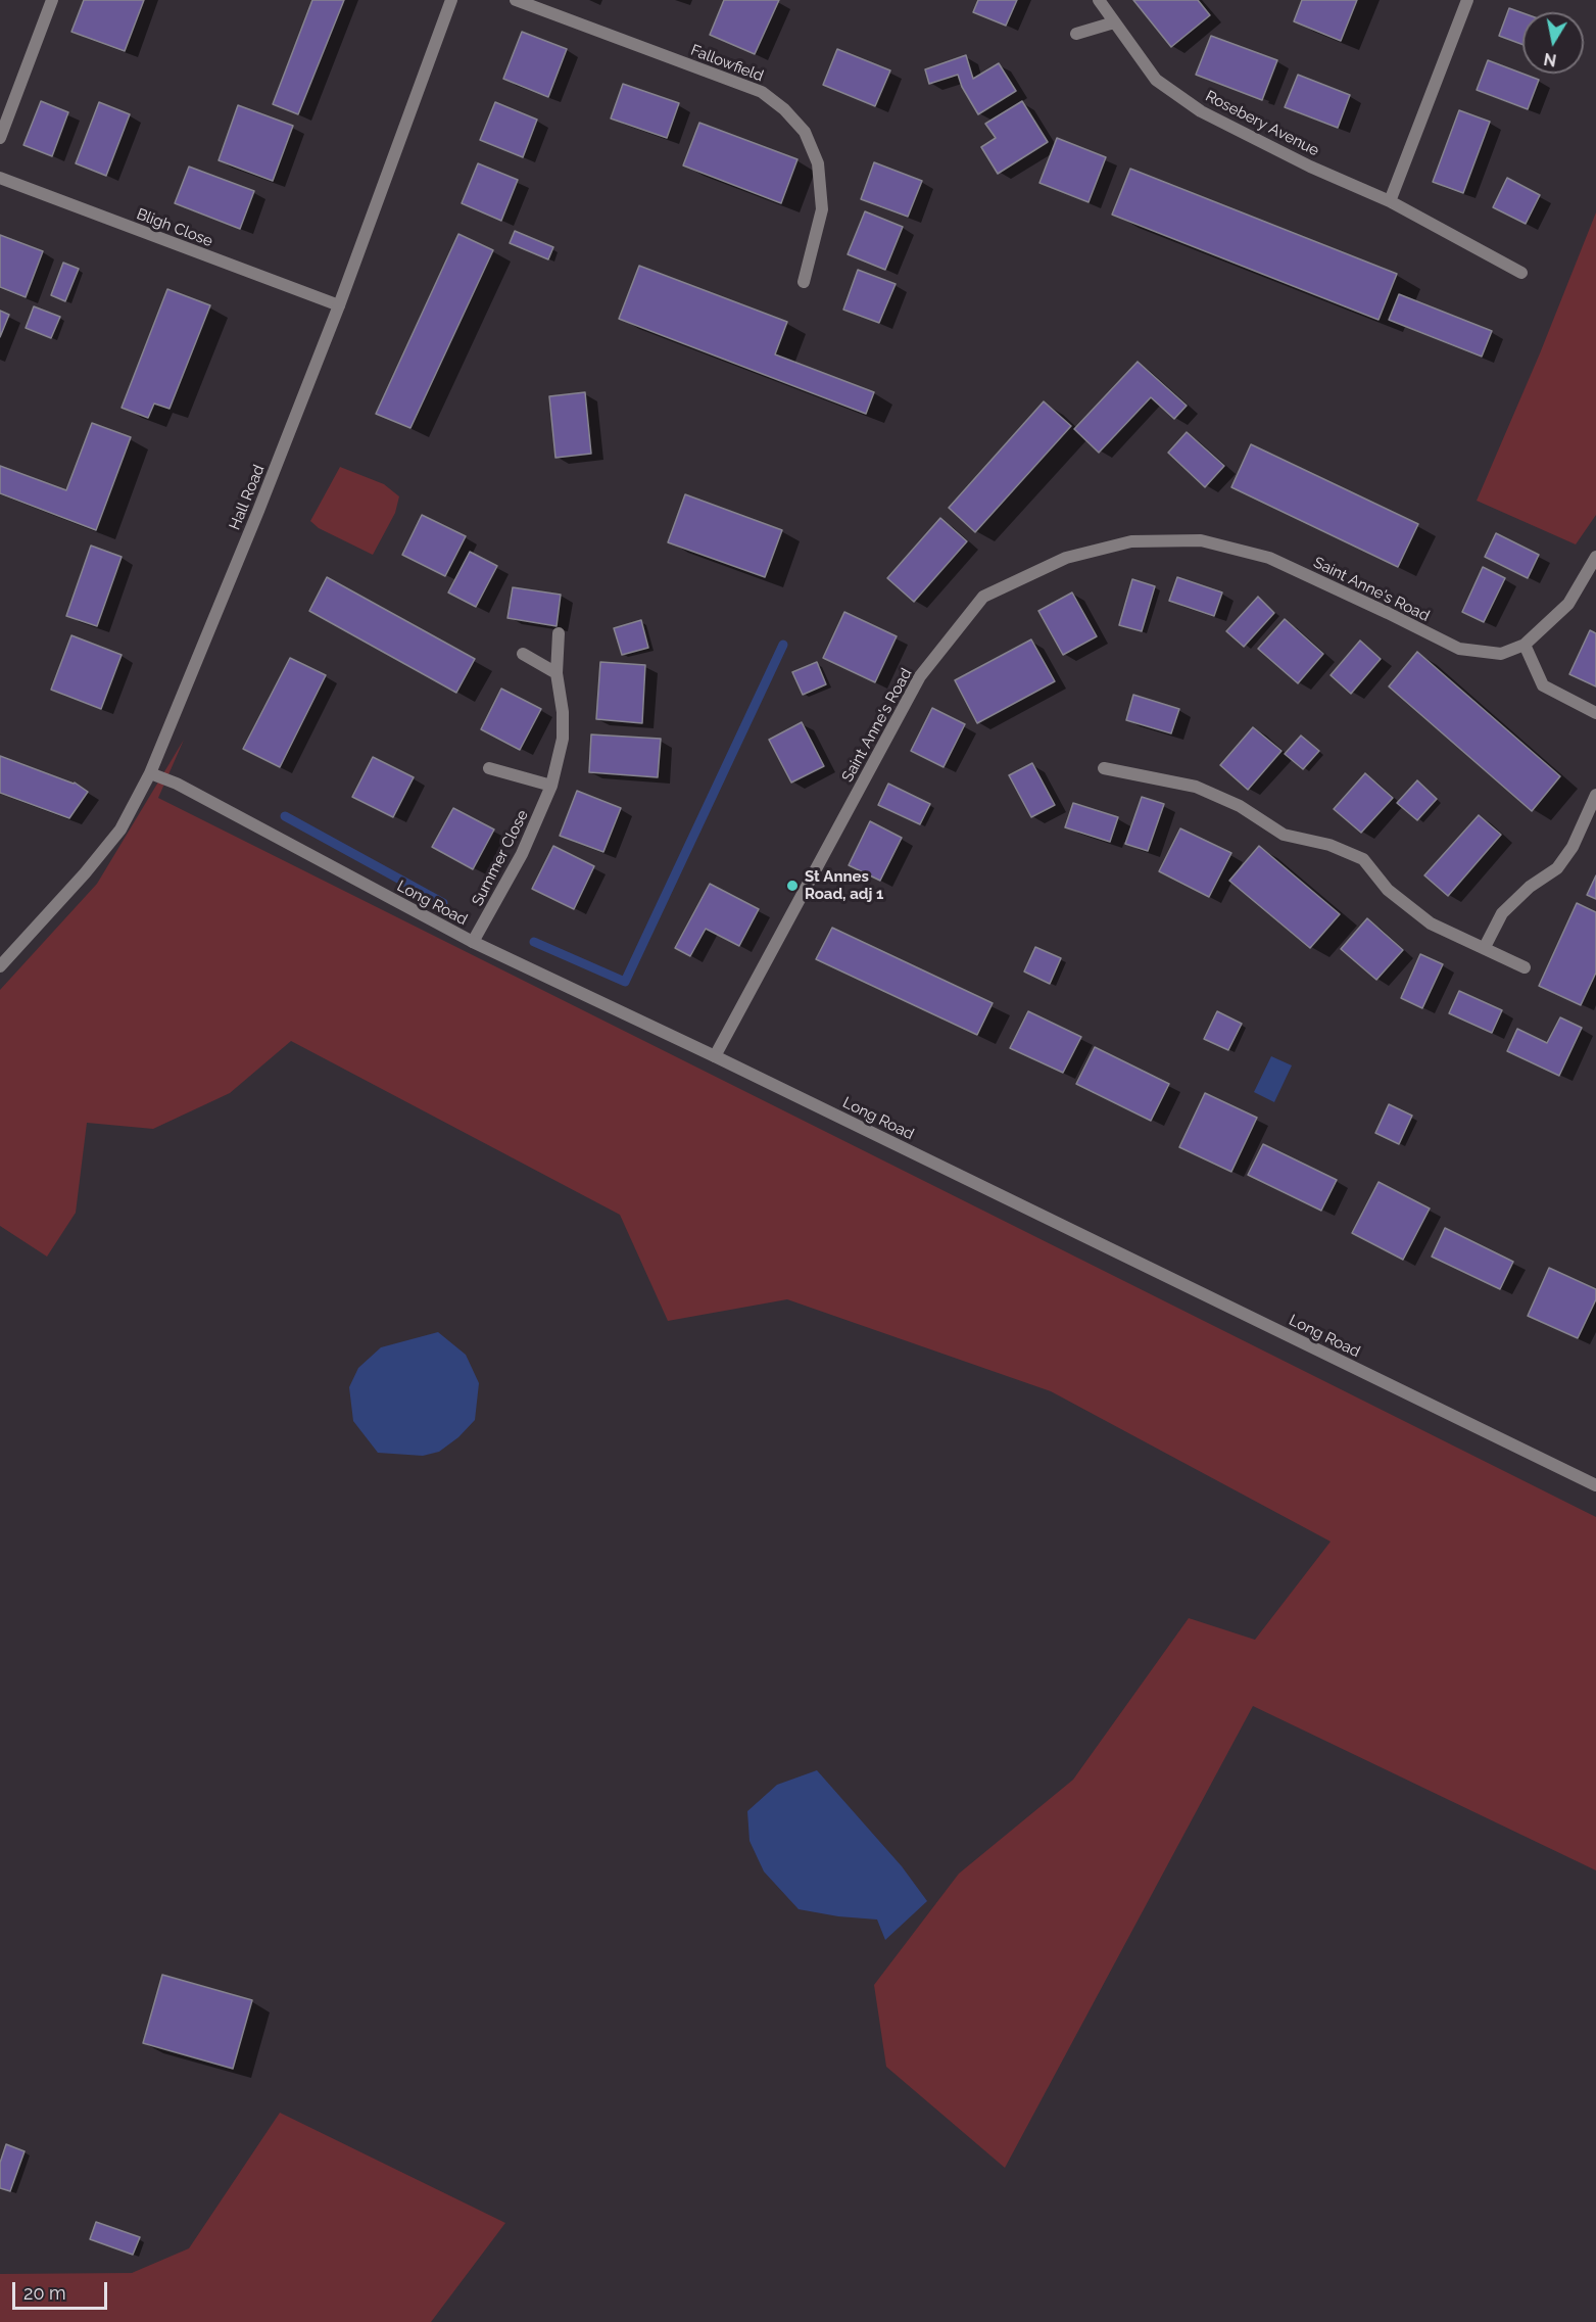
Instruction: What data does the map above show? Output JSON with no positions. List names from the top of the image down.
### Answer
{
  "streets": {
    "street": [
      "Fallowfield",
      "Rosebery Avenue",
      "Bligh Close",
      "Hall Road",
      "Saint Anne's Road",
      "Summer Close",
      "Long Road"
    ]
  },
  "crossings": [
    ["Bligh Close", "Hall Road"],
    ["Hall Road", "Long Road"],
    ["Saint Anne's Road", "Long Road"],
    ["Summer Close", "Long Road"]
  ],
  "places": ["St Annes Road, adj 1"],
  "scale_bar": "20 m",
  "north": "bottom"
}
